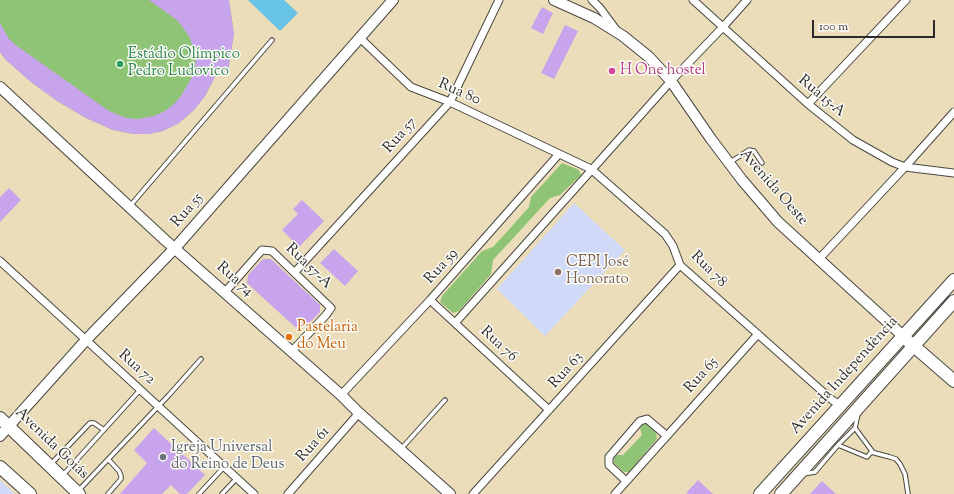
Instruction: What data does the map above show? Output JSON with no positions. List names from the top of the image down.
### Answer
{
  "streets": {
    "main road": ["Avenida Oeste", "Avenida Independência", "Avenida Goiás"],
    "street": [
      "Rua 80",
      "Rua 15-A",
      "Rua 57",
      "Rua 55",
      "Rua 57-A",
      "Rua 59",
      "Rua 78",
      "Rua 74",
      "Rua 76",
      "Rua 72",
      "Rua 63",
      "Rua 65",
      "Rua 61"
    ]
  },
  "crossings": [
    ["Rua 80", "Rua 57"],
    ["Rua 80", "Rua 55"],
    ["Rua 80", "Rua 59"],
    ["Rua 80", "Rua 78"],
    ["Rua 57", "Rua 57-A"],
    ["Avenida Oeste", "Avenida Independência"],
    ["Rua 55", "Rua 74"],
    ["Rua 55", "Rua 72"],
    ["Rua 55", "Avenida Goiás"],
    ["Rua 57-A", "Rua 74"],
    ["Rua 59", "Rua 78"],
    ["Rua 59", "Rua 74"],
    ["Rua 59", "Rua 76"],
    ["Rua 78", "Rua 63"],
    ["Rua 78", "Rua 65"],
    ["Rua 78", "Avenida Independência"],
    ["Rua 74", "Rua 61"],
    ["Rua 76", "Rua 63"]
  ],
  "places": [
    "Estádio Olímpico Pedro Ludovico",
    "H One hostel",
    "CEPI José Honorato",
    "Pastelaria do Meu",
    "Igreja Universal do Reino de Deus"
  ],
  "scale_bar": "100 m"
}
